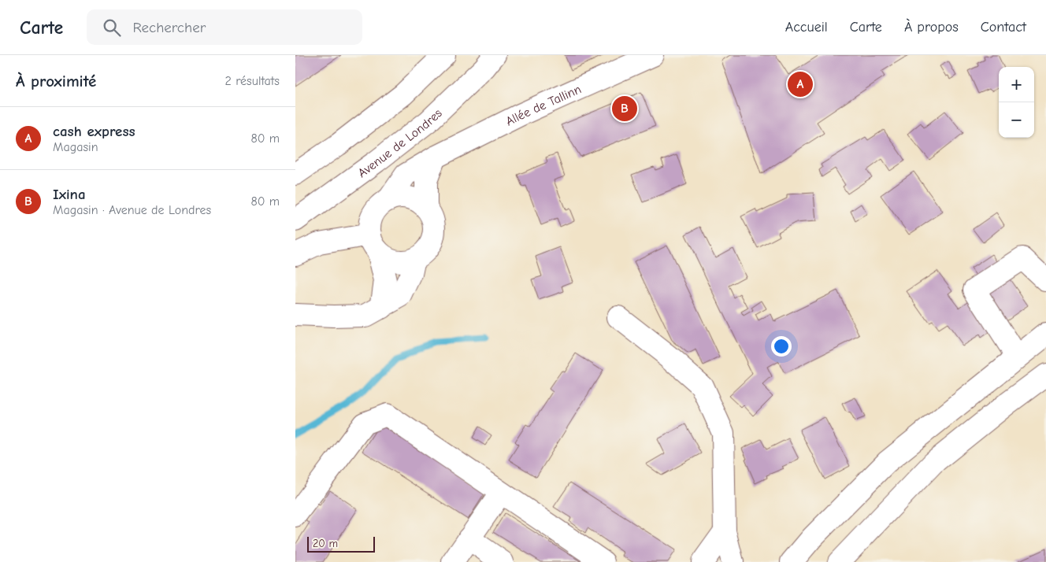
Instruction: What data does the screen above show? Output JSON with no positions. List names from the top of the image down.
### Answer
{
  "streets": {
    "main road": ["Allée de Tallinn", "Avenue de Londres"]
  },
  "scale_bar": "20 m",
  "page": {
    "header": "Carte",
    "search": "Rechercher",
    "nav": [
      "Accueil",
      "Carte",
      "À propos",
      "Contact"
    ],
    "heading": ["À proximité", "2 résultats"],
    "map_buttons": ["+", "−"],
    "pins": ["A", "B"],
    "list": [
      {
        "mark": "A",
        "name": "cash express",
        "note": "Magasin",
        "value": "80 m"
      },
      {
        "mark": "B",
        "name": "Ixina",
        "note": "Magasin · Avenue de Londres",
        "value": "80 m"
      }
    ],
    "scale": "20 m"
  }
}
